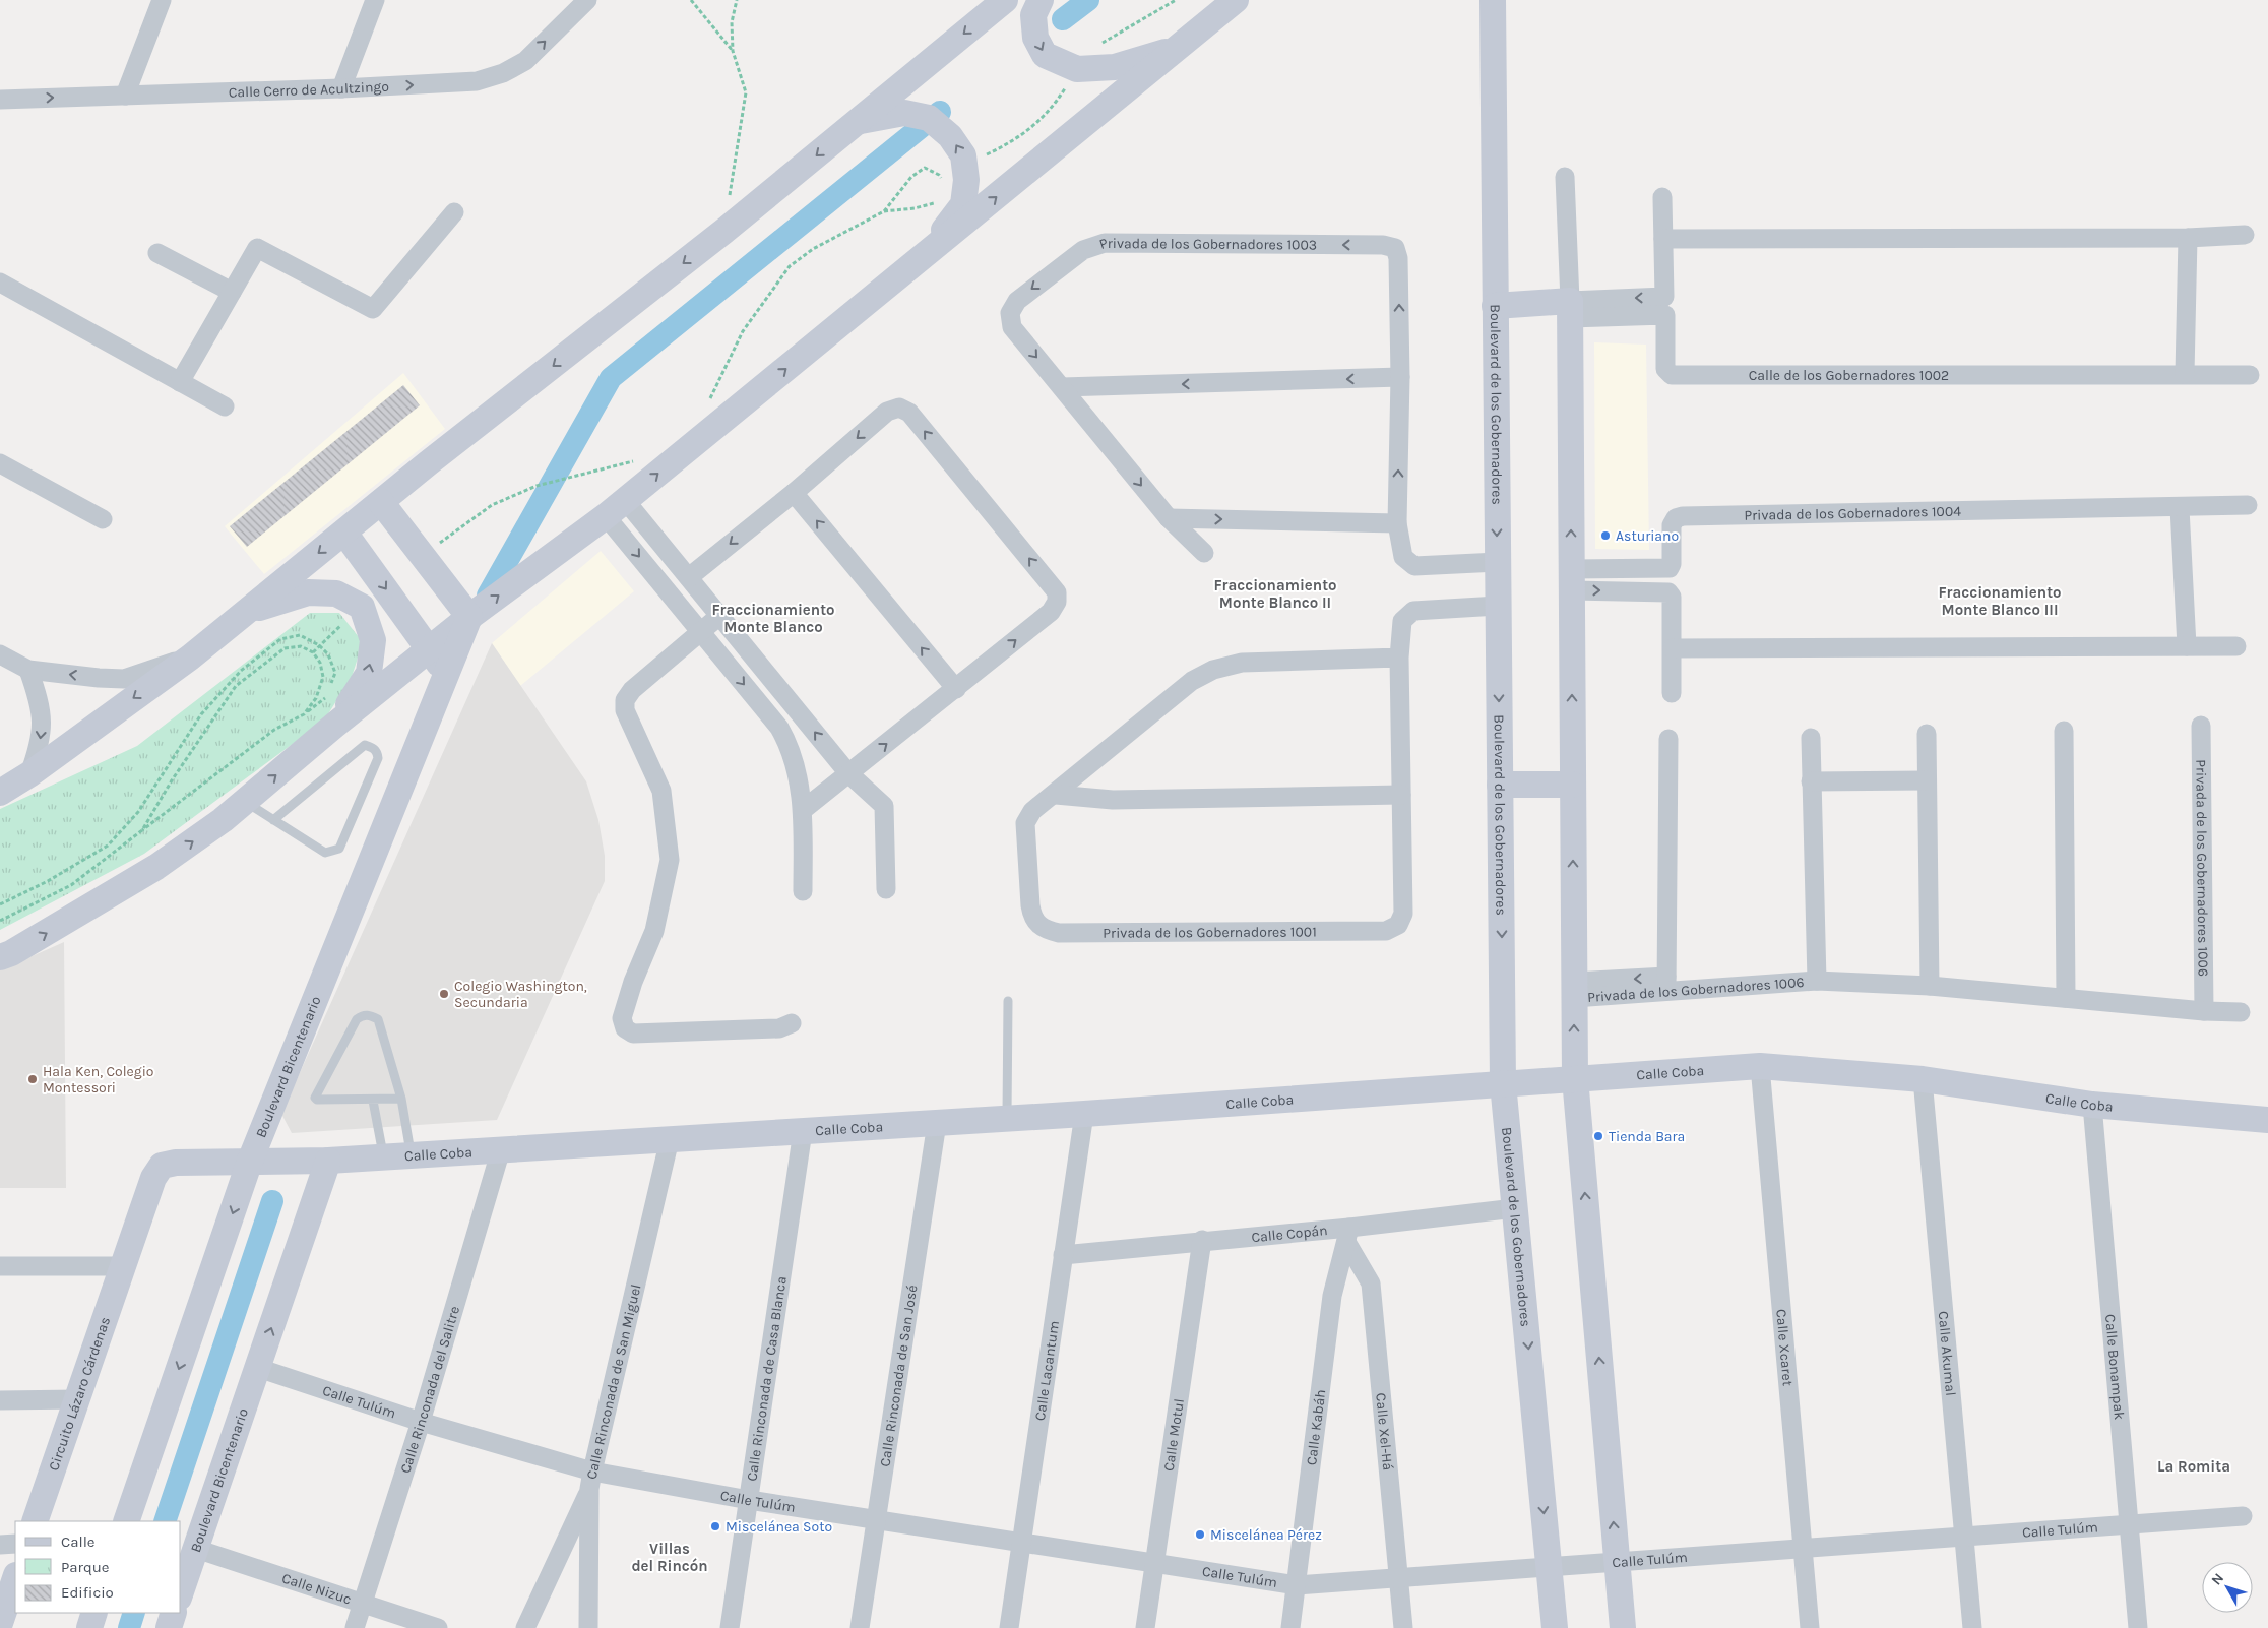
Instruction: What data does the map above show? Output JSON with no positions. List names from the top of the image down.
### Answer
{
  "streets": {
    "main road": [
      "Boulevard de los Gobernadores",
      "Boulevard Bicentenario",
      "Calle Coba",
      "Circuito Lázaro Cárdenas"
    ],
    "street": [
      "Calle Cerro de Acultzingo",
      "Privada de los Gobernadores 1003",
      "Calle de los Gobernadores 1002",
      "Privada de los Gobernadores 1004",
      "Privada de los Gobernadores 1006",
      "Privada de los Gobernadores 1001",
      "Calle Copán",
      "Calle Xcaret",
      "Calle Akumal",
      "Calle Bonampak",
      "Calle Lacantum",
      "Calle Rinconada de San José",
      "Calle Rinconada de Casa Blanca",
      "Calle Rinconada de San Miguel",
      "Calle Rinconada del Salitre",
      "Calle Tulúm",
      "Calle Kabáh",
      "Calle Xel-Há",
      "Calle Motul",
      "Calle Nizuc"
    ]
  },
  "crossings": [
    ["Privada de los Gobernadores 1003", "Boulevard de los Gobernadores"],
    ["Boulevard de los Gobernadores", "Privada de los Gobernadores 1001"],
    ["Boulevard de los Gobernadores", "Calle Coba"],
    ["Boulevard de los Gobernadores", "Calle Copán"],
    ["Boulevard de los Gobernadores", "Calle Tulúm"],
    ["Boulevard Bicentenario", "Calle Coba"],
    ["Boulevard Bicentenario", "Circuito Lázaro Cárdenas"],
    ["Boulevard Bicentenario", "Calle Tulúm"],
    ["Boulevard Bicentenario", "Calle Nizuc"],
    ["Calle Coba", "Calle Xcaret"],
    ["Calle Coba", "Calle Akumal"],
    ["Calle Coba", "Calle Bonampak"],
    ["Calle Coba", "Calle Lacantum"],
    ["Calle Coba", "Calle Rinconada de San José"],
    ["Calle Coba", "Calle Rinconada de Casa Blanca"],
    ["Calle Coba", "Calle Rinconada de San Miguel"],
    ["Calle Coba", "Calle Rinconada del Salitre"],
    ["Calle Coba", "Circuito Lázaro Cárdenas"],
    ["Calle Copán", "Calle Lacantum"],
    ["Calle Copán", "Calle Kabáh"],
    ["Calle Copán", "Calle Xel-Há"],
    ["Calle Copán", "Calle Motul"],
    ["Calle Xcaret", "Calle Tulúm"],
    ["Calle Akumal", "Calle Tulúm"],
    ["Calle Bonampak", "Calle Tulúm"],
    ["Calle Lacantum", "Calle Tulúm"],
    ["Calle Rinconada de San José", "Calle Tulúm"],
    ["Calle Rinconada de Casa Blanca", "Calle Tulúm"],
    ["Calle Rinconada de San Miguel", "Calle Tulúm"],
    ["Calle Rinconada del Salitre", "Calle Tulúm"],
    ["Calle Rinconada del Salitre", "Calle Nizuc"],
    ["Calle Tulúm", "Calle Kabáh"],
    ["Calle Tulúm", "Calle Xel-Há"],
    ["Calle Tulúm", "Calle Motul"],
    ["Calle Kabáh", "Calle Xel-Há"]
  ],
  "one_way": ["Calle Cerro de Acultzingo"],
  "districts": [
    "Fraccionamiento Monte Blanco II",
    "Fraccionamiento Monte Blanco III",
    "Fraccionamiento Monte Blanco",
    "La Romita",
    "Villas del Rincón"
  ],
  "places": [
    "Asturiano",
    "Colegio Washington, Secundaria",
    "Hala Ken, Colegio Montessori",
    "Tienda Bara",
    "Miscelánea Soto",
    "Miscelánea Pérez"
  ],
  "legend": ["Calle", "Parque", "Edificio"],
  "north": "top left"
}
